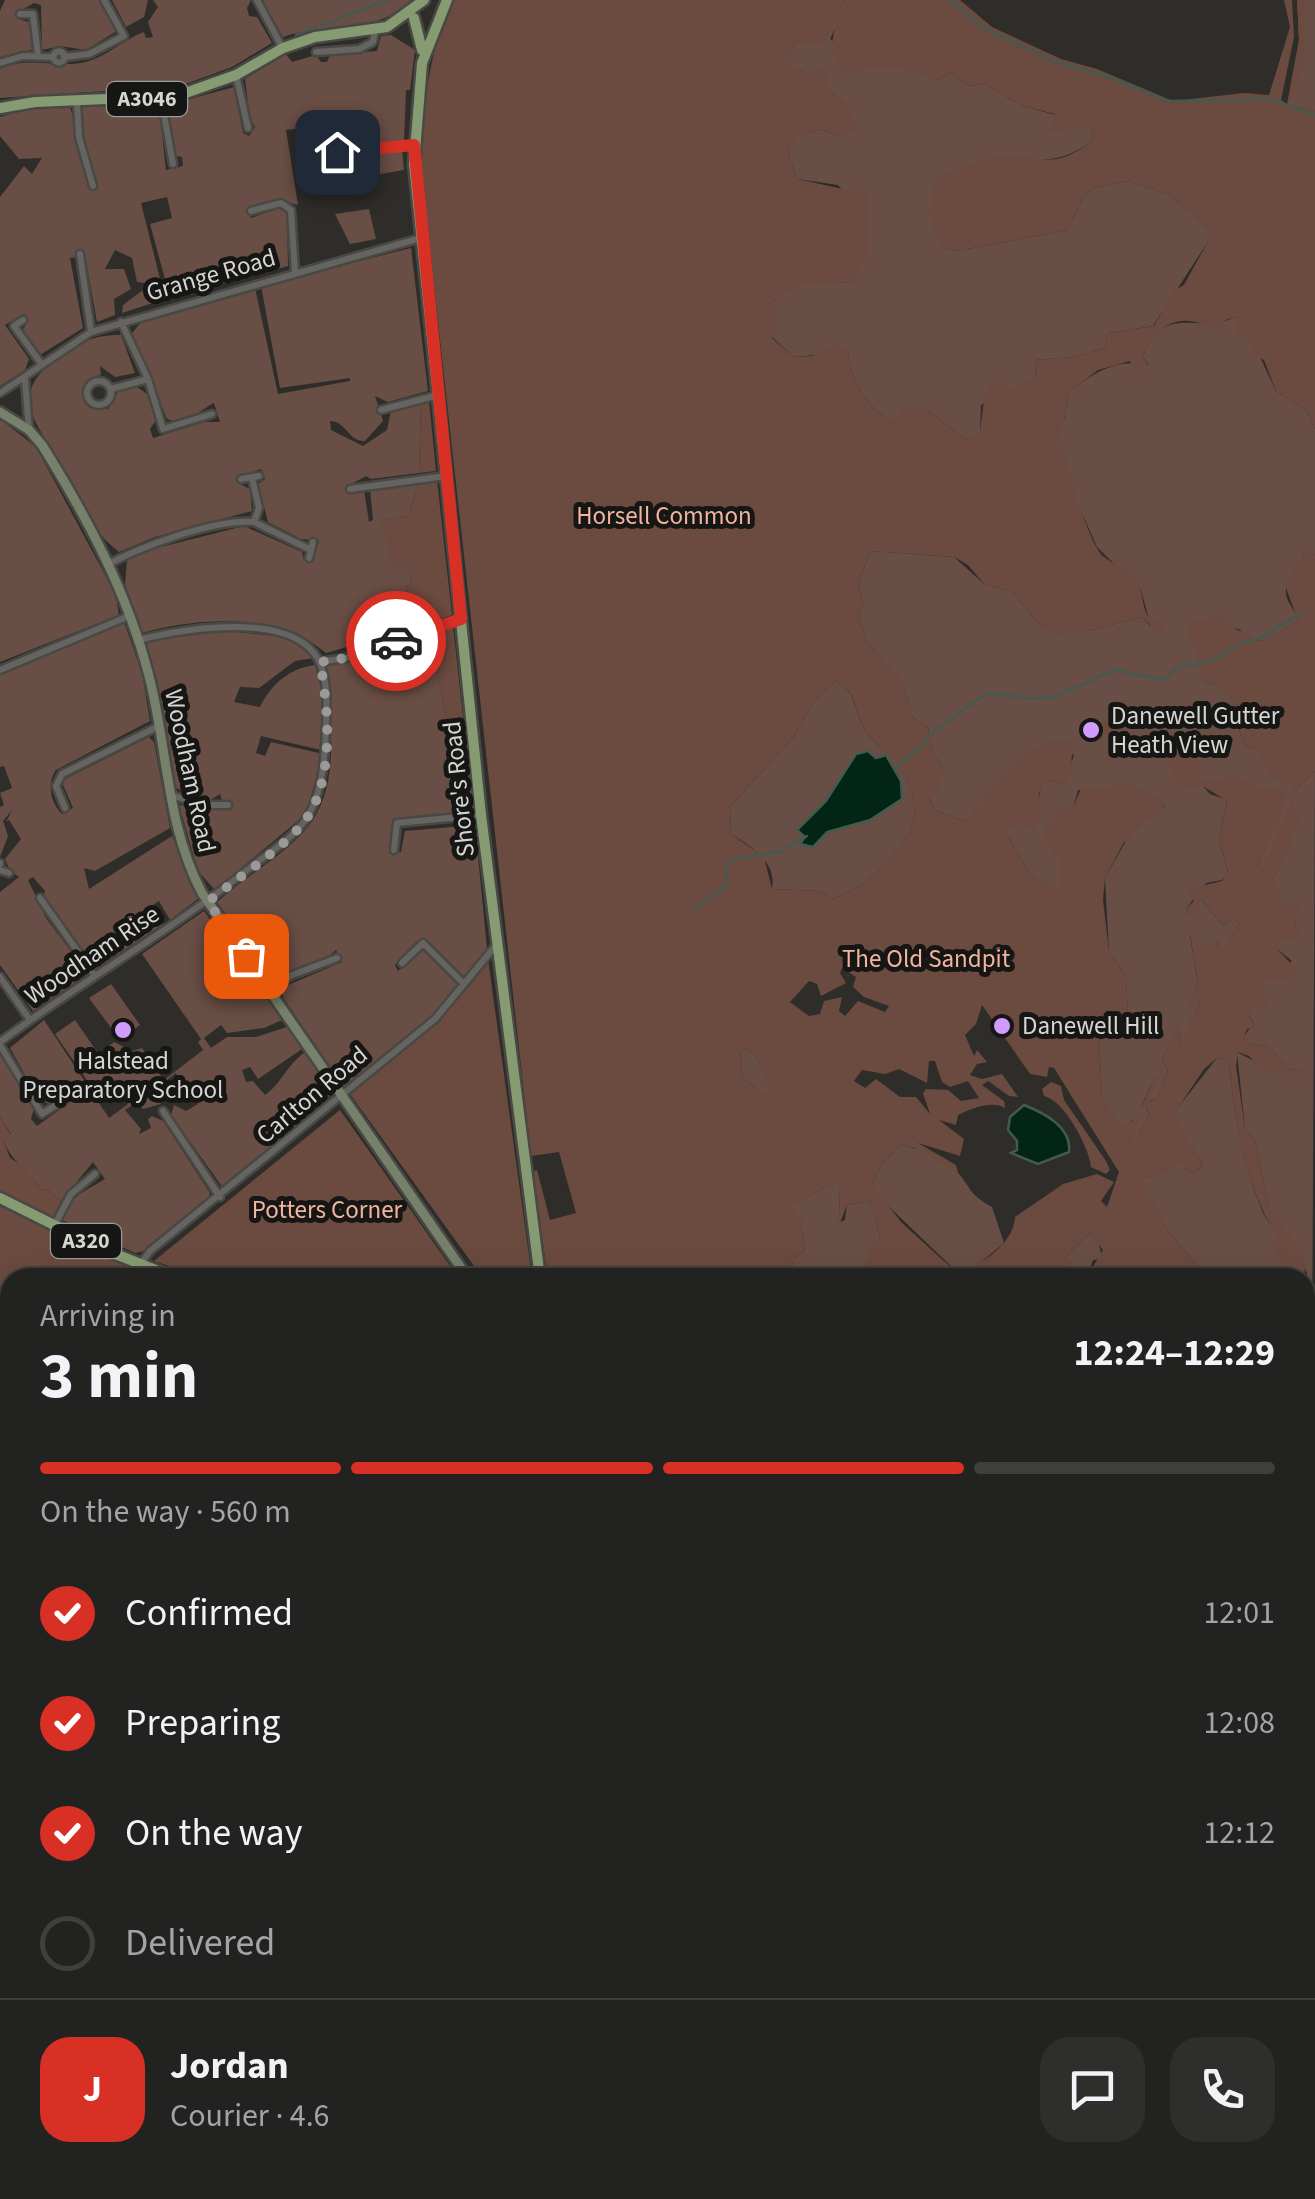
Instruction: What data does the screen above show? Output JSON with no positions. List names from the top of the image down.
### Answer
{
  "streets": {
    "main road": ["A3046", "Shore's Road", "A320"],
    "street": [
      "Grange Road",
      "Woodham Road",
      "Woodham Rise",
      "Carlton Road"
    ]
  },
  "crossings": [
    ["A3046", "Shore's Road"],
    ["Grange Road", "Shore's Road"],
    ["Woodham Road", "Woodham Rise"],
    ["Woodham Road", "Carlton Road"],
    ["Shore's Road", "Carlton Road"],
    ["Carlton Road", "A320"]
  ],
  "parks": ["Horsell Common", "The Old Sandpit", "Potters Corner"],
  "places": ["Danewell Gutter Heath View", "Danewell Hill", "Halstead Preparatory School"],
  "page": {
    "heading": ["3 min", "Arriving in", "12:24–12:29"],
    "panel": ["Jordan", "Courier · 4.6"],
    "bar": "On the way · 560 m",
    "list": [
      ["Confirmed", "12:01"],
      ["Preparing", "12:08"],
      ["On the way", "12:12"],
      "Delivered"
    ],
    "round": "J"
  }
}
